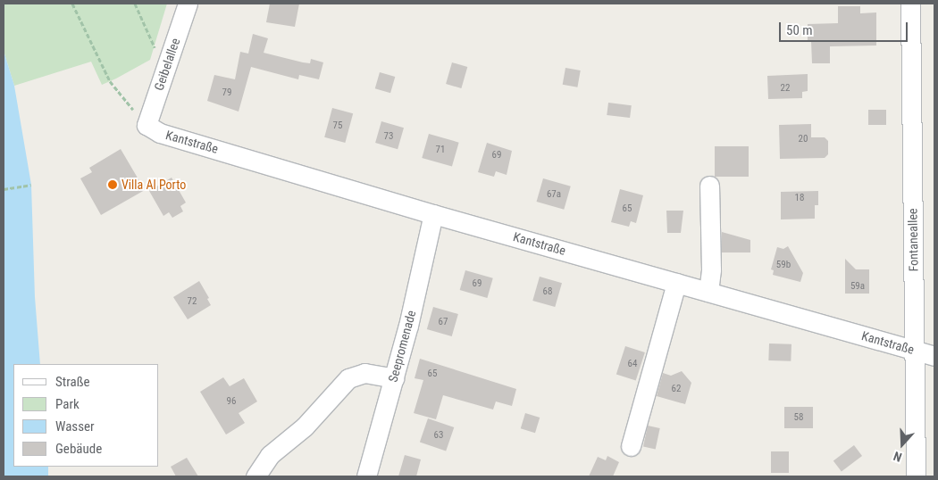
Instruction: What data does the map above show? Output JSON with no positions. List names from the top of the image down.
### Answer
{
  "streets": {
    "street": [
      "Geibelallee",
      "Kantstraße",
      "Fontaneallee",
      "Seepromenade"
    ]
  },
  "crossings": [
    ["Geibelallee", "Kantstraße"],
    ["Kantstraße", "Fontaneallee"],
    ["Kantstraße", "Seepromenade"]
  ],
  "places": ["Villa Al Porto"],
  "house_numbers": [
    "22",
    "79",
    "75",
    "73",
    "20",
    "71",
    "69",
    "67a",
    "18",
    "65",
    "59b",
    "69",
    "59a",
    "68",
    "72",
    "67",
    "64",
    "65",
    "62",
    "96",
    "58",
    "63"
  ],
  "legend": [
    "Straße",
    "Park",
    "Wasser",
    "Gebäude"
  ],
  "scale_bar": "50 m",
  "north": "bottom"
}
